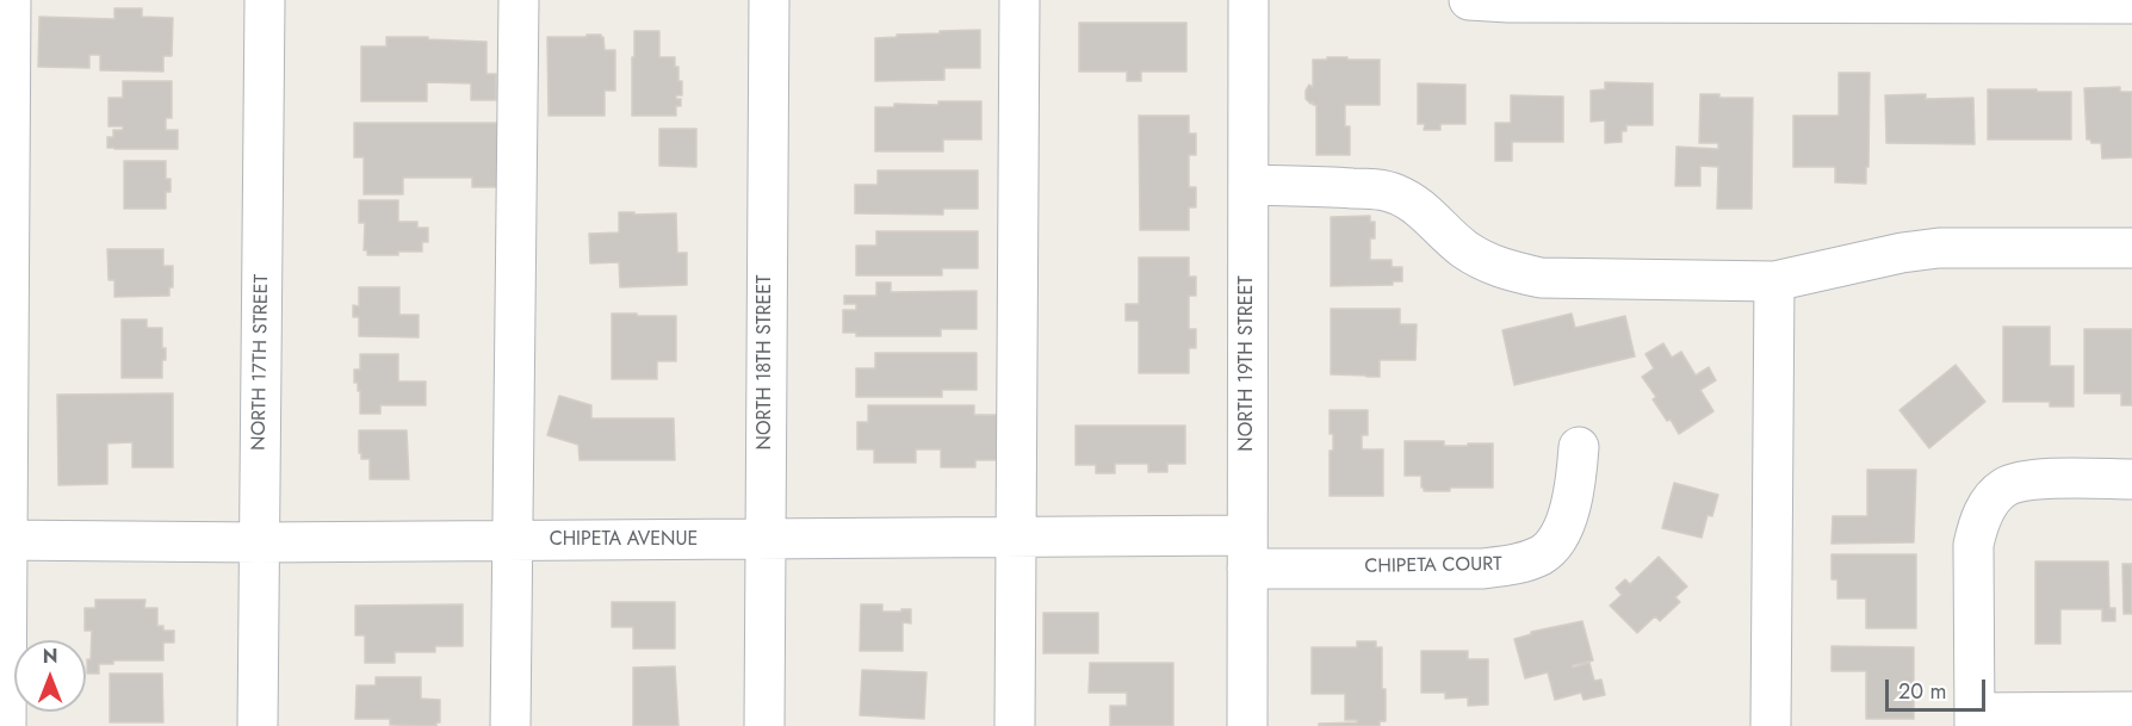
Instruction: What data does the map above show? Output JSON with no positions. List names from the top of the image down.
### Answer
{
  "streets": {
    "street": [
      "NORTH 17TH STREET",
      "NORTH 18TH STREET",
      "NORTH 19TH STREET",
      "CHIPETA AVENUE",
      "CHIPETA COURT"
    ]
  },
  "crossings": [
    ["NORTH 17TH STREET", "CHIPETA AVENUE"],
    ["NORTH 18TH STREET", "CHIPETA AVENUE"],
    ["NORTH 19TH STREET", "CHIPETA AVENUE"],
    ["NORTH 19TH STREET", "CHIPETA COURT"],
    ["CHIPETA AVENUE", "CHIPETA COURT"]
  ],
  "scale_bar": "20 m",
  "north": "top"
}
